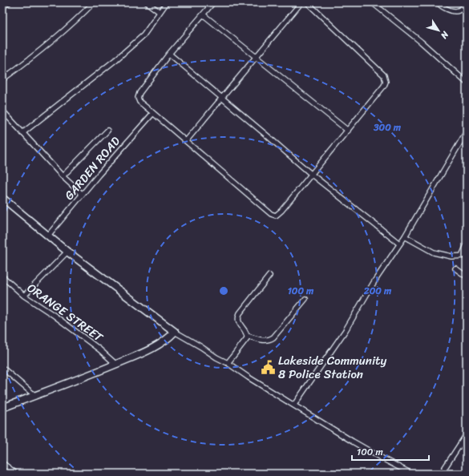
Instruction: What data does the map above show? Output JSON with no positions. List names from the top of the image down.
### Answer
{
  "streets": {
    "street": ["GARDEN ROAD", "ORANGE STREET"]
  },
  "places": {
    "public building": ["Lakeside Community 8 Police Station"]
  },
  "scale_bar": "100 m",
  "north": "bottom right",
  "rings": ["300 m", "100 m", "200 m"]
}
